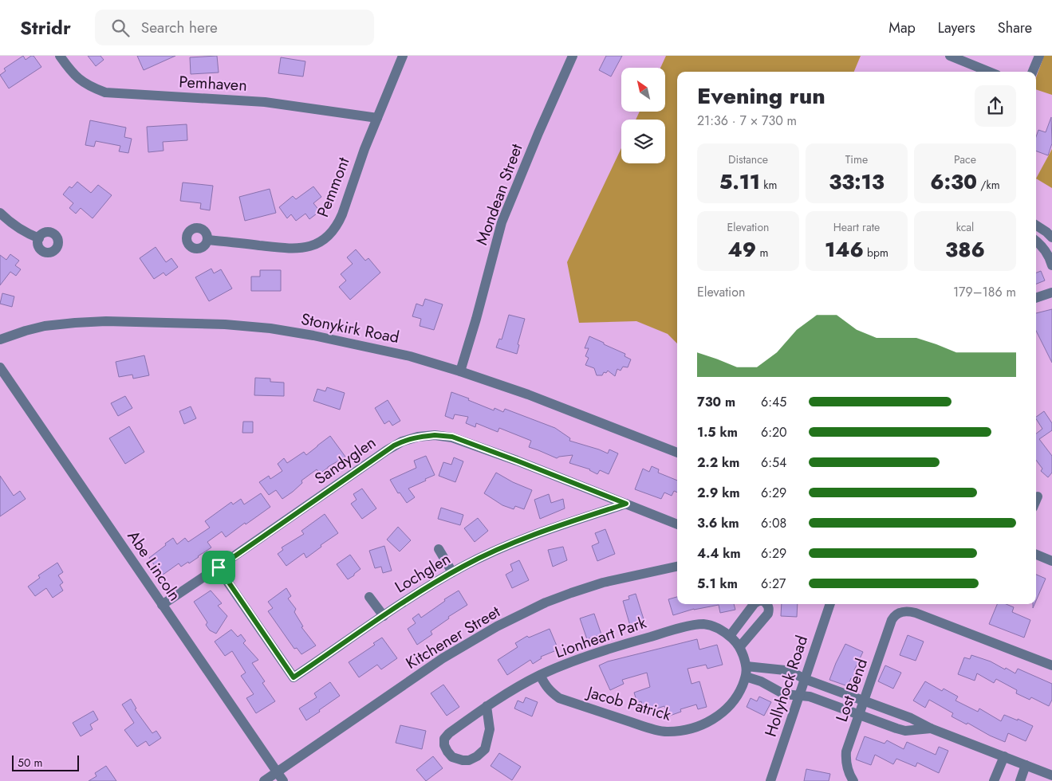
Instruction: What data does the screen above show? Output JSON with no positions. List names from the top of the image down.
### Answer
{
  "streets": {
    "street": [
      "Pemhaven",
      "Pemmont",
      "Mondean Street",
      "Stonykirk Road",
      "Sandyglen",
      "Abe Lincoln",
      "Lochglen",
      "Kitchener Street",
      "Lionheart Park",
      "Hollyhock Road",
      "Lost Bend",
      "Jacob Patrick"
    ]
  },
  "crossings": [
    ["Pemhaven", "Pemmont"],
    ["Mondean Street", "Stonykirk Road"],
    ["Sandyglen", "Abe Lincoln"],
    ["Sandyglen", "Lochglen"],
    ["Abe Lincoln", "Kitchener Street"],
    ["Lionheart Park", "Jacob Patrick"]
  ],
  "scale_bar": "50 m",
  "north": "top left",
  "page": {
    "header": "Stridr",
    "search": "Search here",
    "nav": ["Map", "Layers", "Share"],
    "heading": ["Evening run", "21:36 · 7 × 730 m"],
    "stats": [
      ["Distance", "5.11 km"],
      ["Time", "33:13"],
      ["Pace", "6:30 /km"],
      ["Elevation", "49 m"],
      ["Heart rate", "146 bpm"],
      ["kcal", "386"]
    ],
    "chart": ["Elevation", "179–186 m"],
    "list": [
      {
        "name": "730 m",
        "note": "6:45"
      },
      {
        "name": "1.5 km",
        "note": "6:20"
      },
      {
        "name": "2.2 km",
        "note": "6:54"
      },
      {
        "name": "2.9 km",
        "note": "6:29"
      },
      {
        "name": "3.6 km",
        "note": "6:08"
      },
      {
        "name": "4.4 km",
        "note": "6:29"
      },
      {
        "name": "5.1 km",
        "note": "6:27"
      }
    ],
    "scale": "50 m"
  }
}
